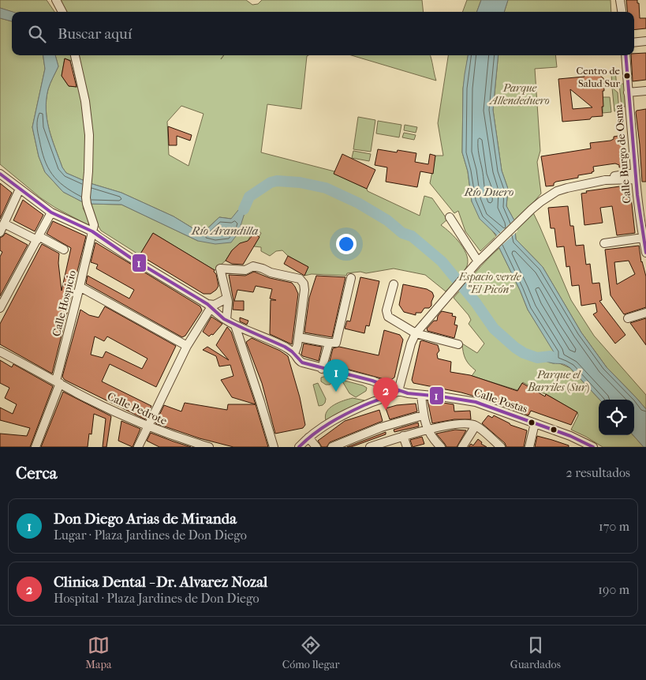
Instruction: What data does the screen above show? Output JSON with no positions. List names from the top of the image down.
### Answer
{
  "streets": {
    "street": [
      "Calle Burgo de Osma",
      "Calle Hospicio",
      "Calle Postas",
      "Calle Pedrote"
    ]
  },
  "crossings": [
    ["Calle Hospicio", "Calle Pedrote"]
  ],
  "water": ["Río Duero", "Río Arandilla"],
  "parks": ["Parque Allendeduero", "Espacio verde \"El Picón\"", "Parque el Barriles (Sur)"],
  "places": ["Centro de Salud Sur"],
  "lines": ["transit line 1"],
  "page": {
    "search": "Buscar aquí",
    "pins": ["1", "2"],
    "heading": ["Cerca", "2 resultados"],
    "list": [
      {
        "mark": "1",
        "name": "Don Diego Arias de Miranda",
        "note": "Lugar · Plaza Jardines de Don Diego",
        "value": "170 m"
      },
      {
        "mark": "2",
        "name": "Clinica Dental - Dr. Alvarez Nozal",
        "note": "Hospital · Plaza Jardines de Don Diego",
        "value": "190 m"
      }
    ],
    "nav": ["Mapa", "Cómo llegar", "Guardados"]
  }
}
